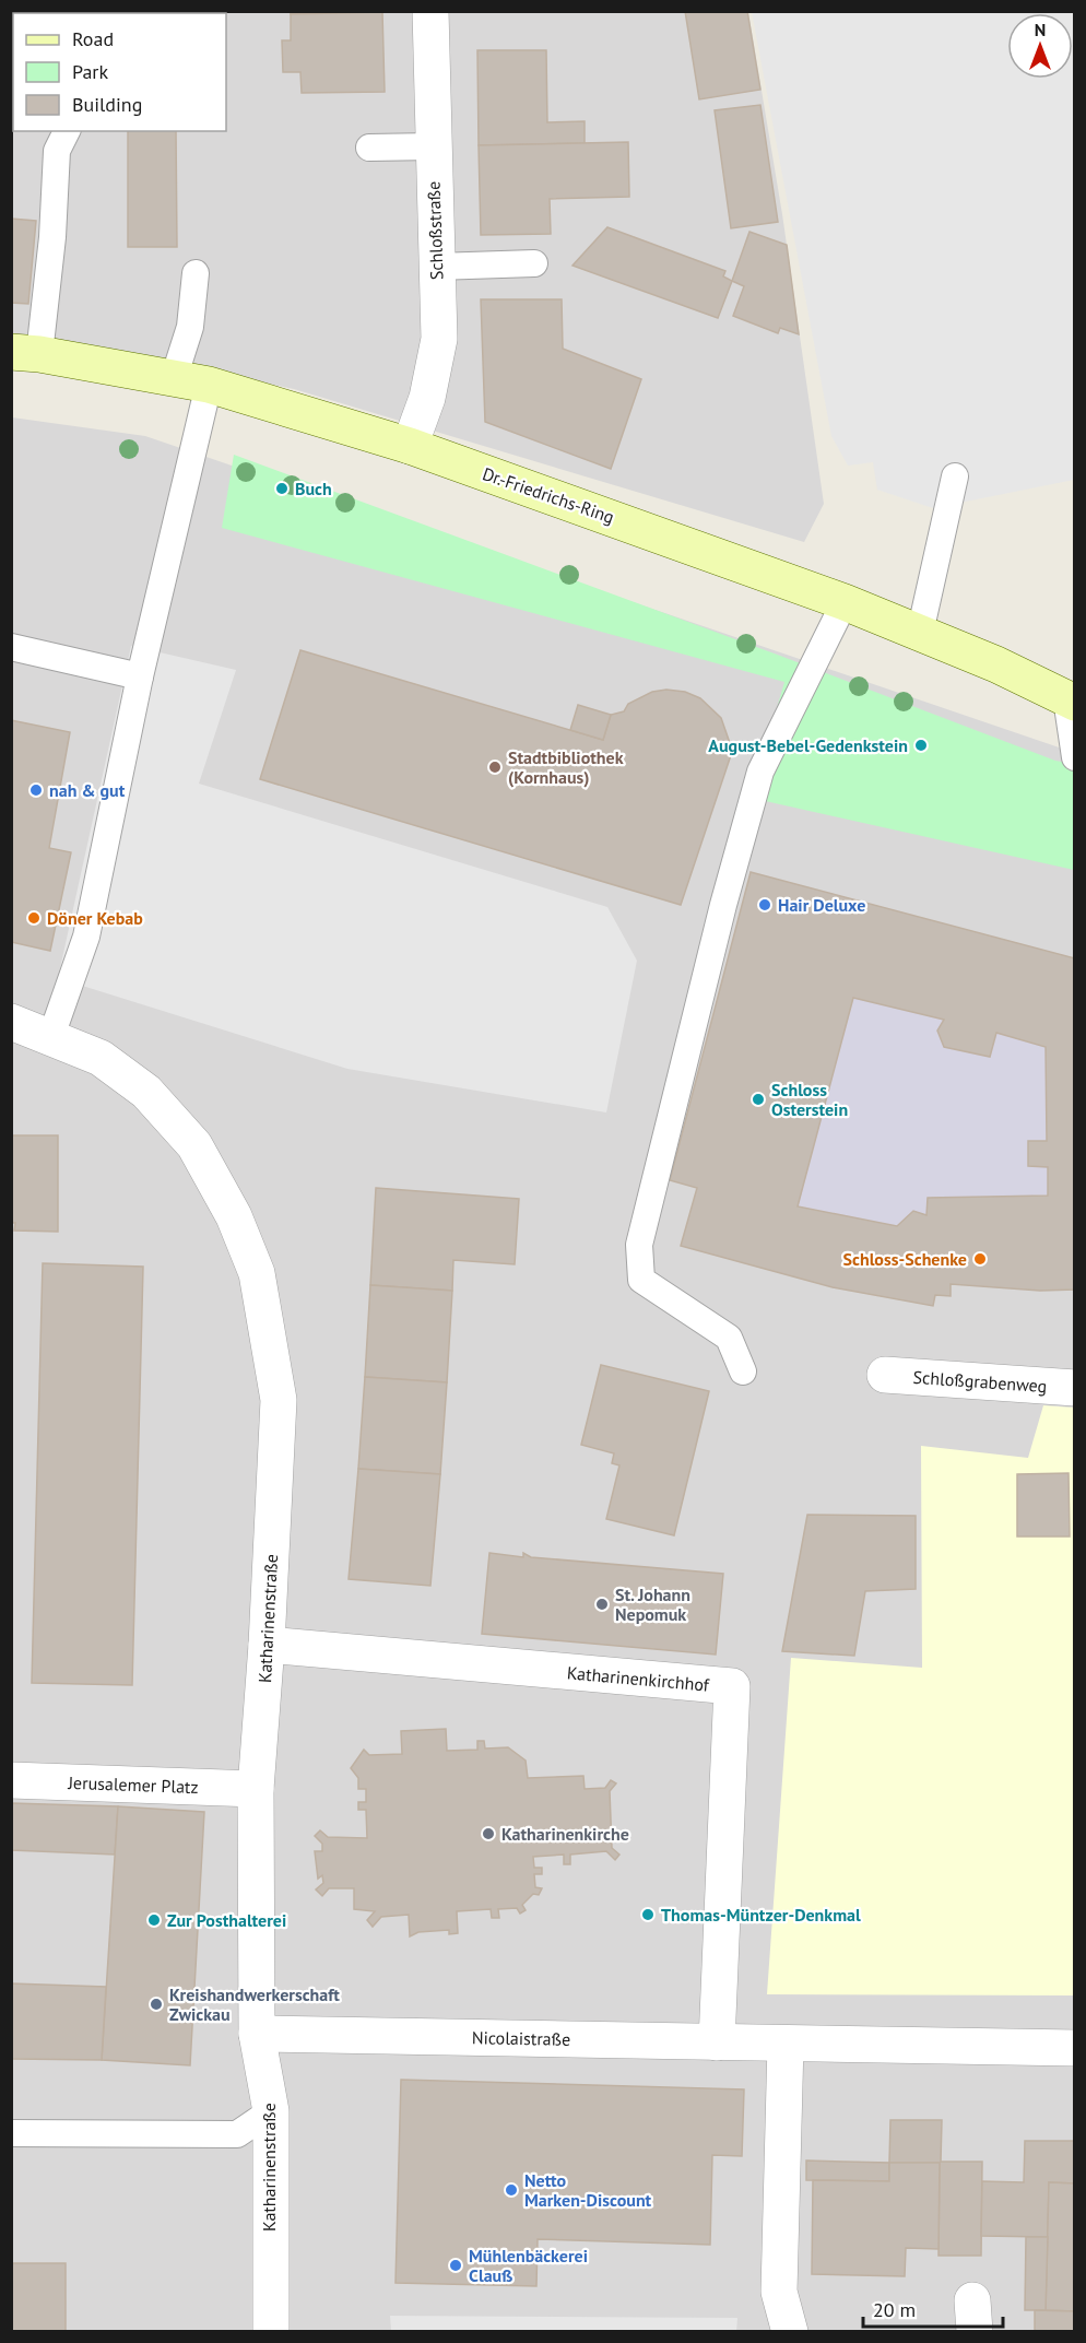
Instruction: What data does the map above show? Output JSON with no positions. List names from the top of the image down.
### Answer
{
  "streets": {
    "main road": ["Dr.-Friedrichs-Ring"],
    "street": [
      "Schloßstraße",
      "Schloßgrabenweg",
      "Katharinenstraße",
      "Katharinenkirchhof",
      "Jerusalemer Platz",
      "Nicolaistraße"
    ]
  },
  "crossings": [
    ["Schloßstraße", "Dr.-Friedrichs-Ring"],
    ["Katharinenstraße", "Katharinenkirchhof"],
    ["Katharinenstraße", "Jerusalemer Platz"],
    ["Katharinenstraße", "Nicolaistraße"],
    ["Katharinenkirchhof", "Nicolaistraße"]
  ],
  "places": [
    "Buch",
    "August-Bebel-Gedenkstein",
    "Stadtbibliothek (Kornhaus)",
    "nah & gut",
    "Hair Deluxe",
    "Döner Kebab",
    "Schloss Osterstein",
    "Schloss-Schenke",
    "St. Johann Nepomuk",
    "Katharinenkirche",
    "Thomas-Müntzer-Denkmal",
    "Zur Posthalterei",
    "Kreishandwerkerschaft Zwickau",
    "Netto Marken-Discount",
    "Mühlenbäckerei Clauß"
  ],
  "legend": ["Road", "Park", "Building"],
  "scale_bar": "20 m",
  "north": "top"
}
